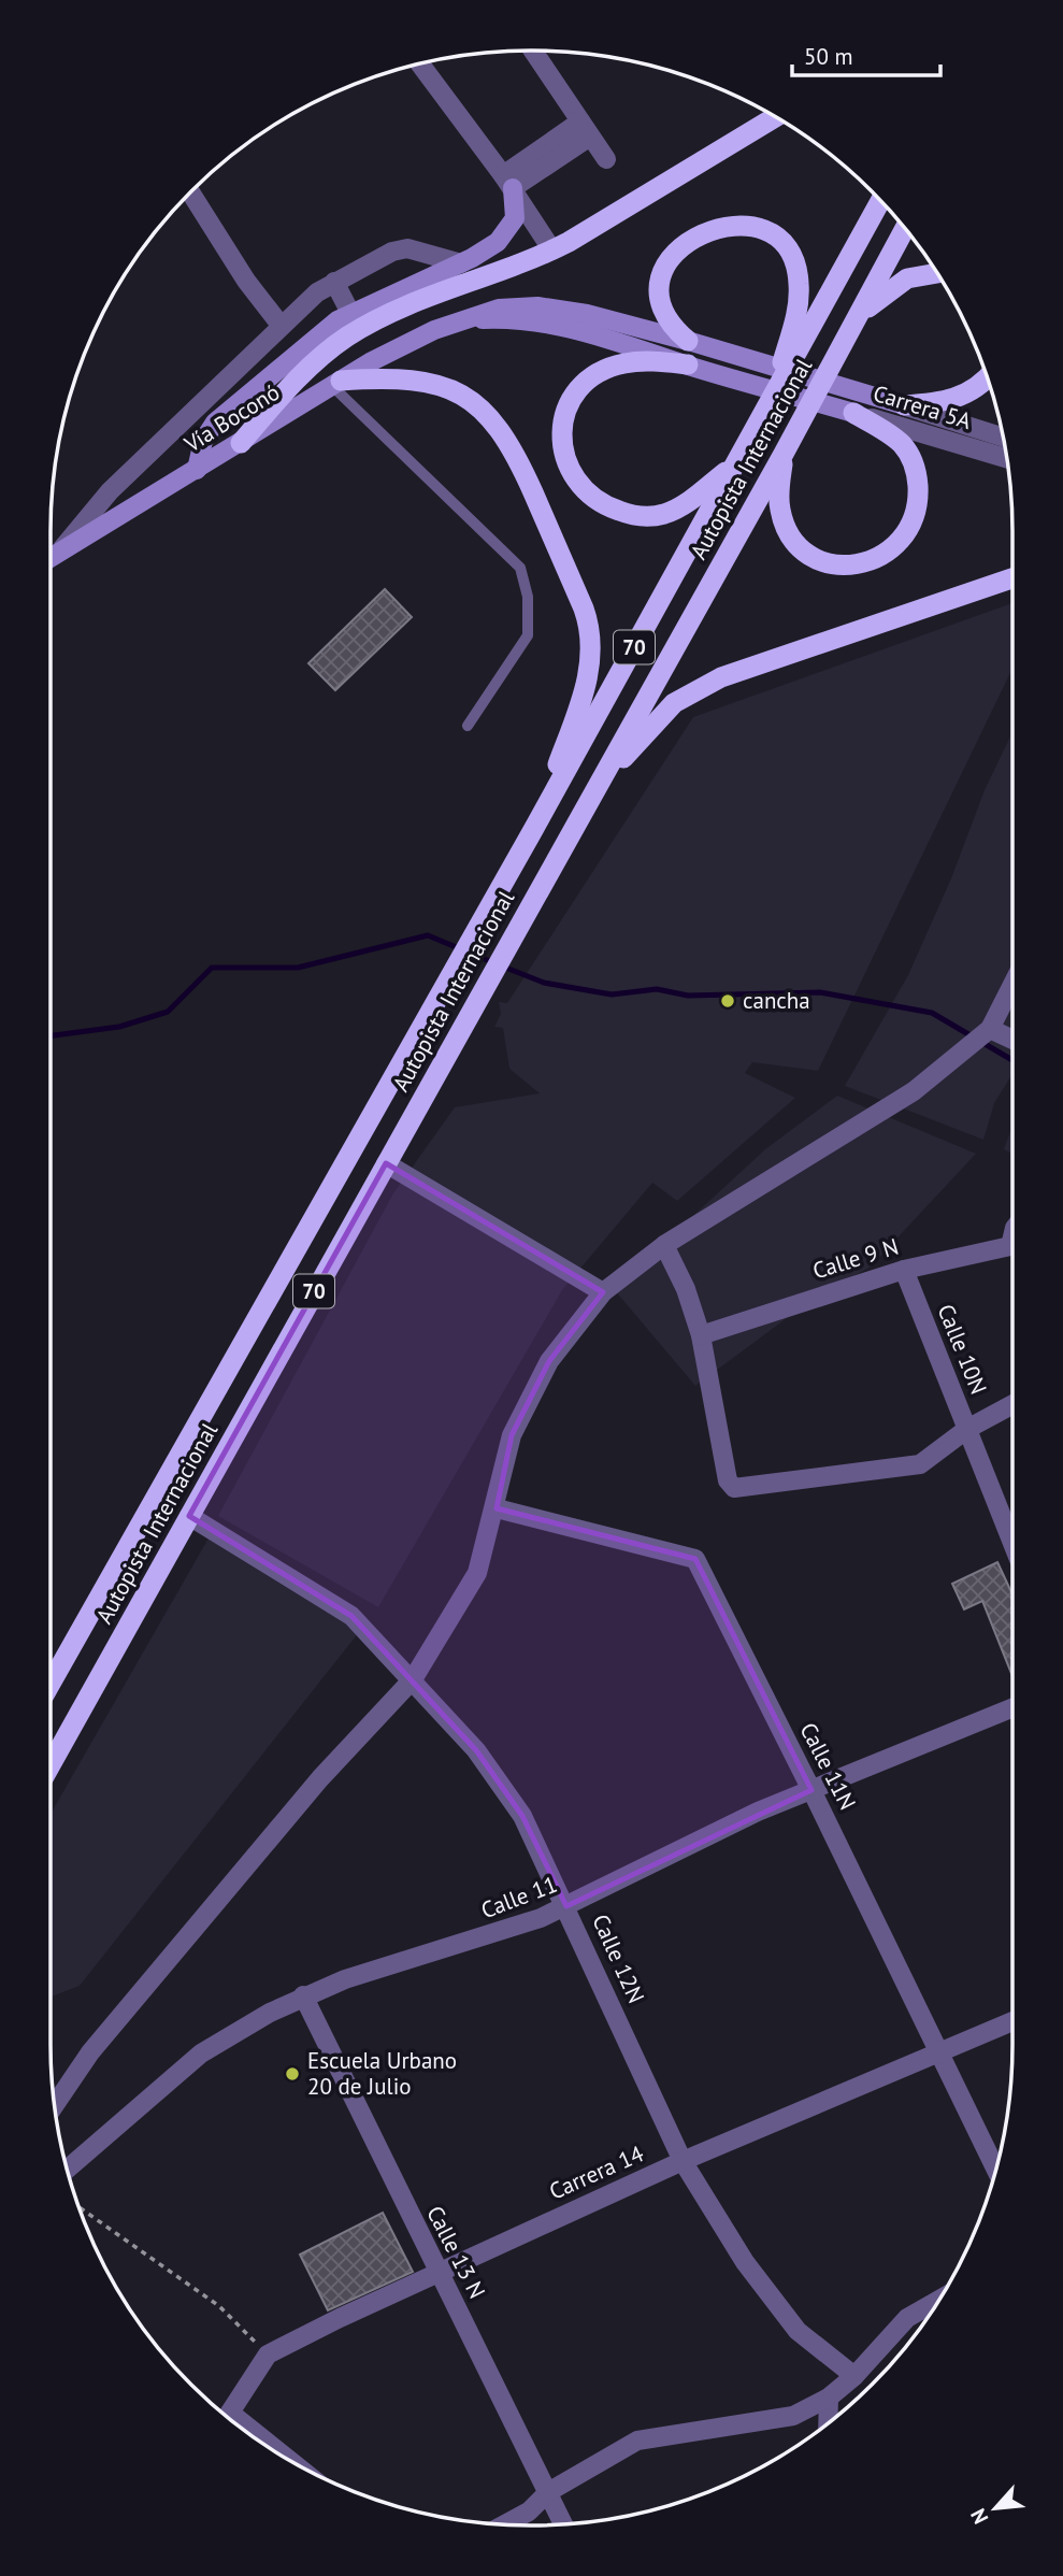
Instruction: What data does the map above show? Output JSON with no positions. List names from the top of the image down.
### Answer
{
  "streets": {
    "highway": ["Autopista Internacional", "70"],
    "main road": ["Vía Boconó"],
    "street": [
      "Carrera 5A",
      "Calle 9 N",
      "Calle 10N",
      "Calle 11N",
      "Calle 11",
      "Calle 12N",
      "Carrera 14",
      "Calle 13 N"
    ]
  },
  "crossings": [
    ["Carrera 5A", "Vía Boconó"],
    ["Autopista Internacional", "Calle 12N"],
    ["Calle 9 N", "Calle 10N"],
    ["Calle 11N", "Calle 11"],
    ["Calle 11N", "Carrera 14"],
    ["Calle 11", "Calle 12N"],
    ["Calle 11", "Calle 13 N"],
    ["Calle 12N", "Carrera 14"],
    ["Carrera 14", "Calle 13 N"]
  ],
  "places": ["cancha", "Escuela Urbano 20 de Julio"],
  "scale_bar": "50 m",
  "north": "bottom left"
}
